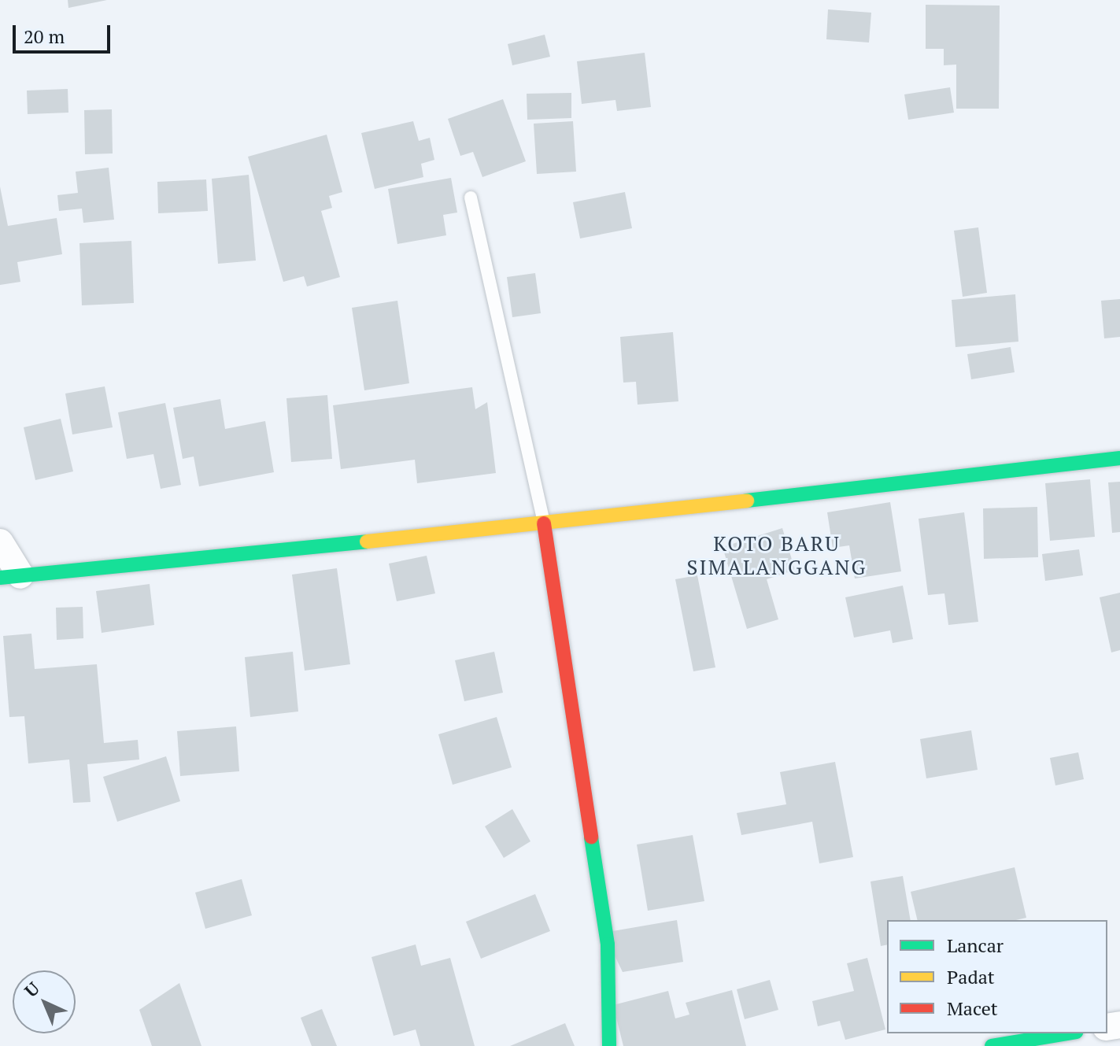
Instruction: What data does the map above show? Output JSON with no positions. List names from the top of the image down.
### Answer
{
  "districts": ["KOTO BARU SIMALANGGANG"],
  "legend": ["Lancar", "Padat", "Macet"],
  "scale_bar": "20 m",
  "north": "top left"
}
